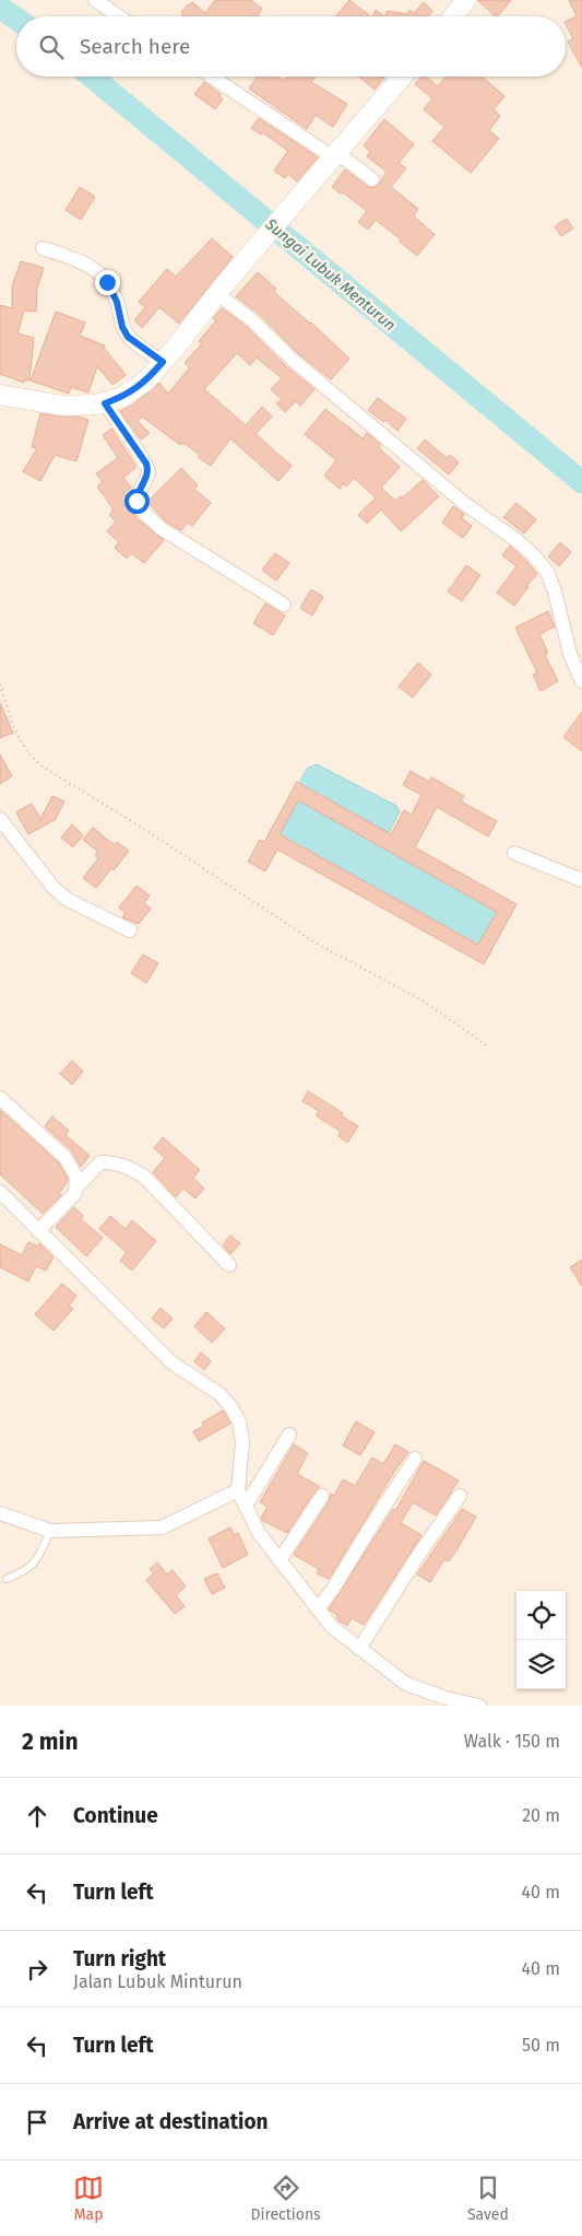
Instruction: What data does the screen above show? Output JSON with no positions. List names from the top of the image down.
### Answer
{
  "water": ["Sungai Lubuk Menturun"],
  "page": {
    "search": "Search here",
    "heading": ["2 min", "Walk · 150 m"],
    "list": [
      ["Continue", "20 m"],
      ["Turn left", "40 m"],
      ["Turn right", "Jalan Lubuk Minturun", "40 m"],
      ["Turn left", "50 m"],
      "Arrive at destination"
    ],
    "nav": ["Map", "Directions", "Saved"]
  }
}
